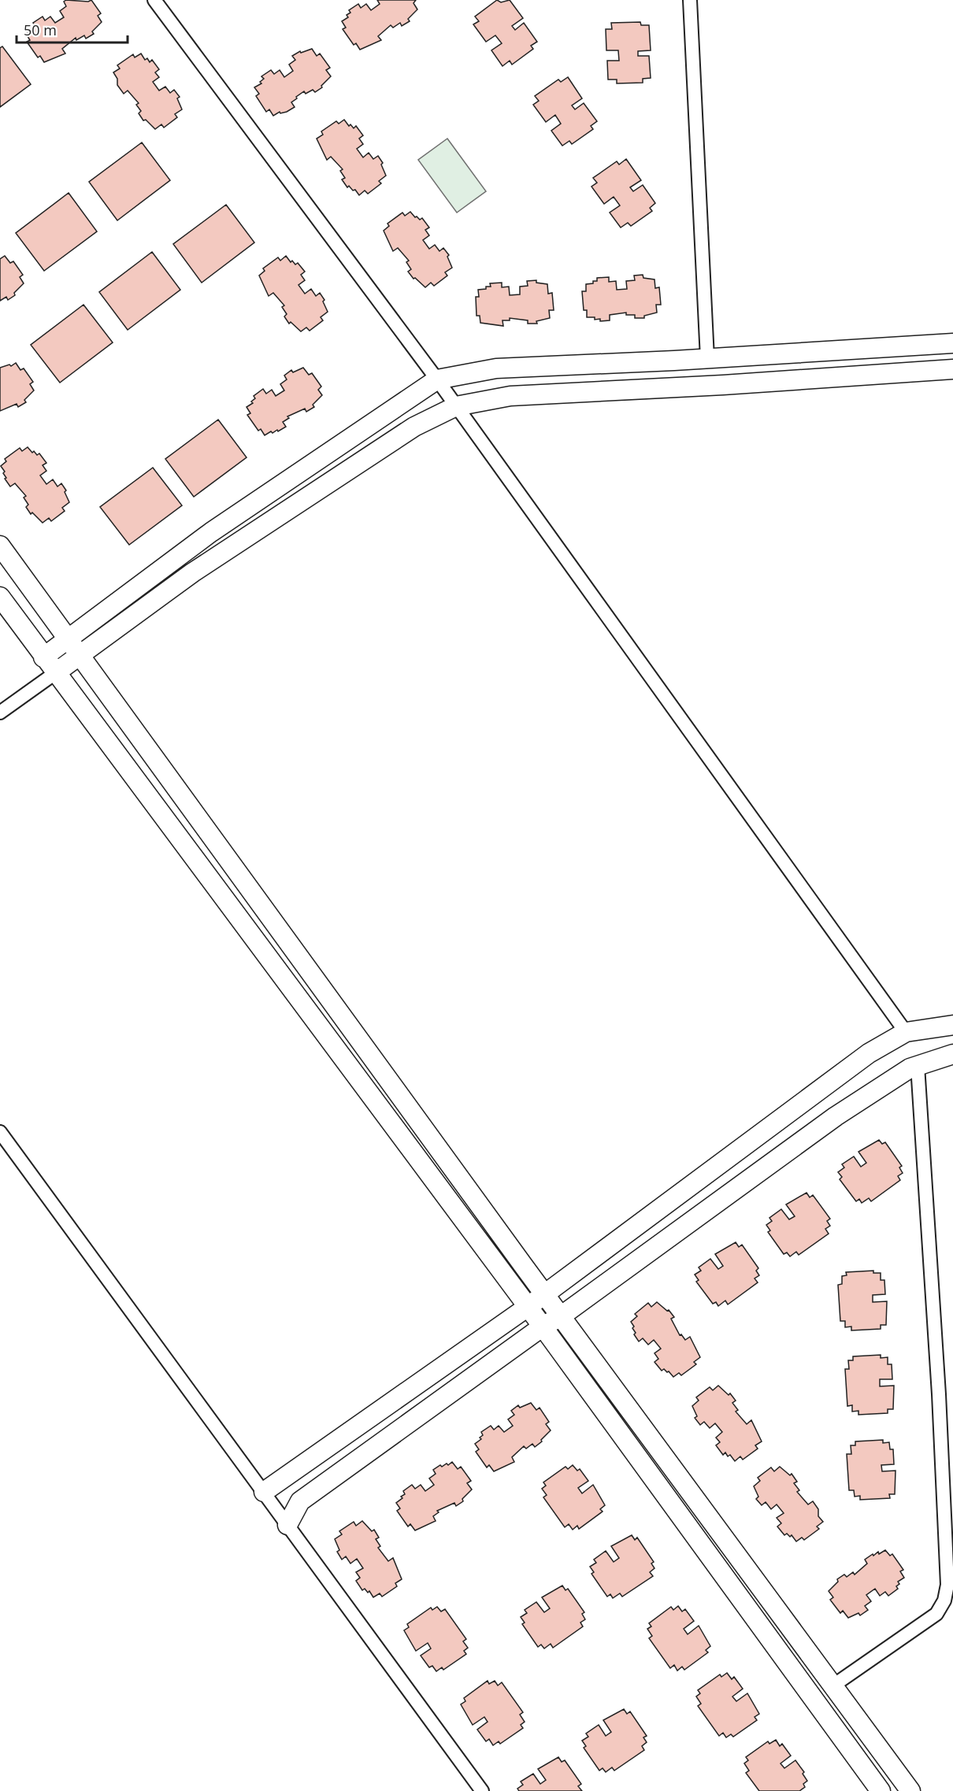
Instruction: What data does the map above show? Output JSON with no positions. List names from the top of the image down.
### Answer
{
  "scale_bar": "50 m"
}
